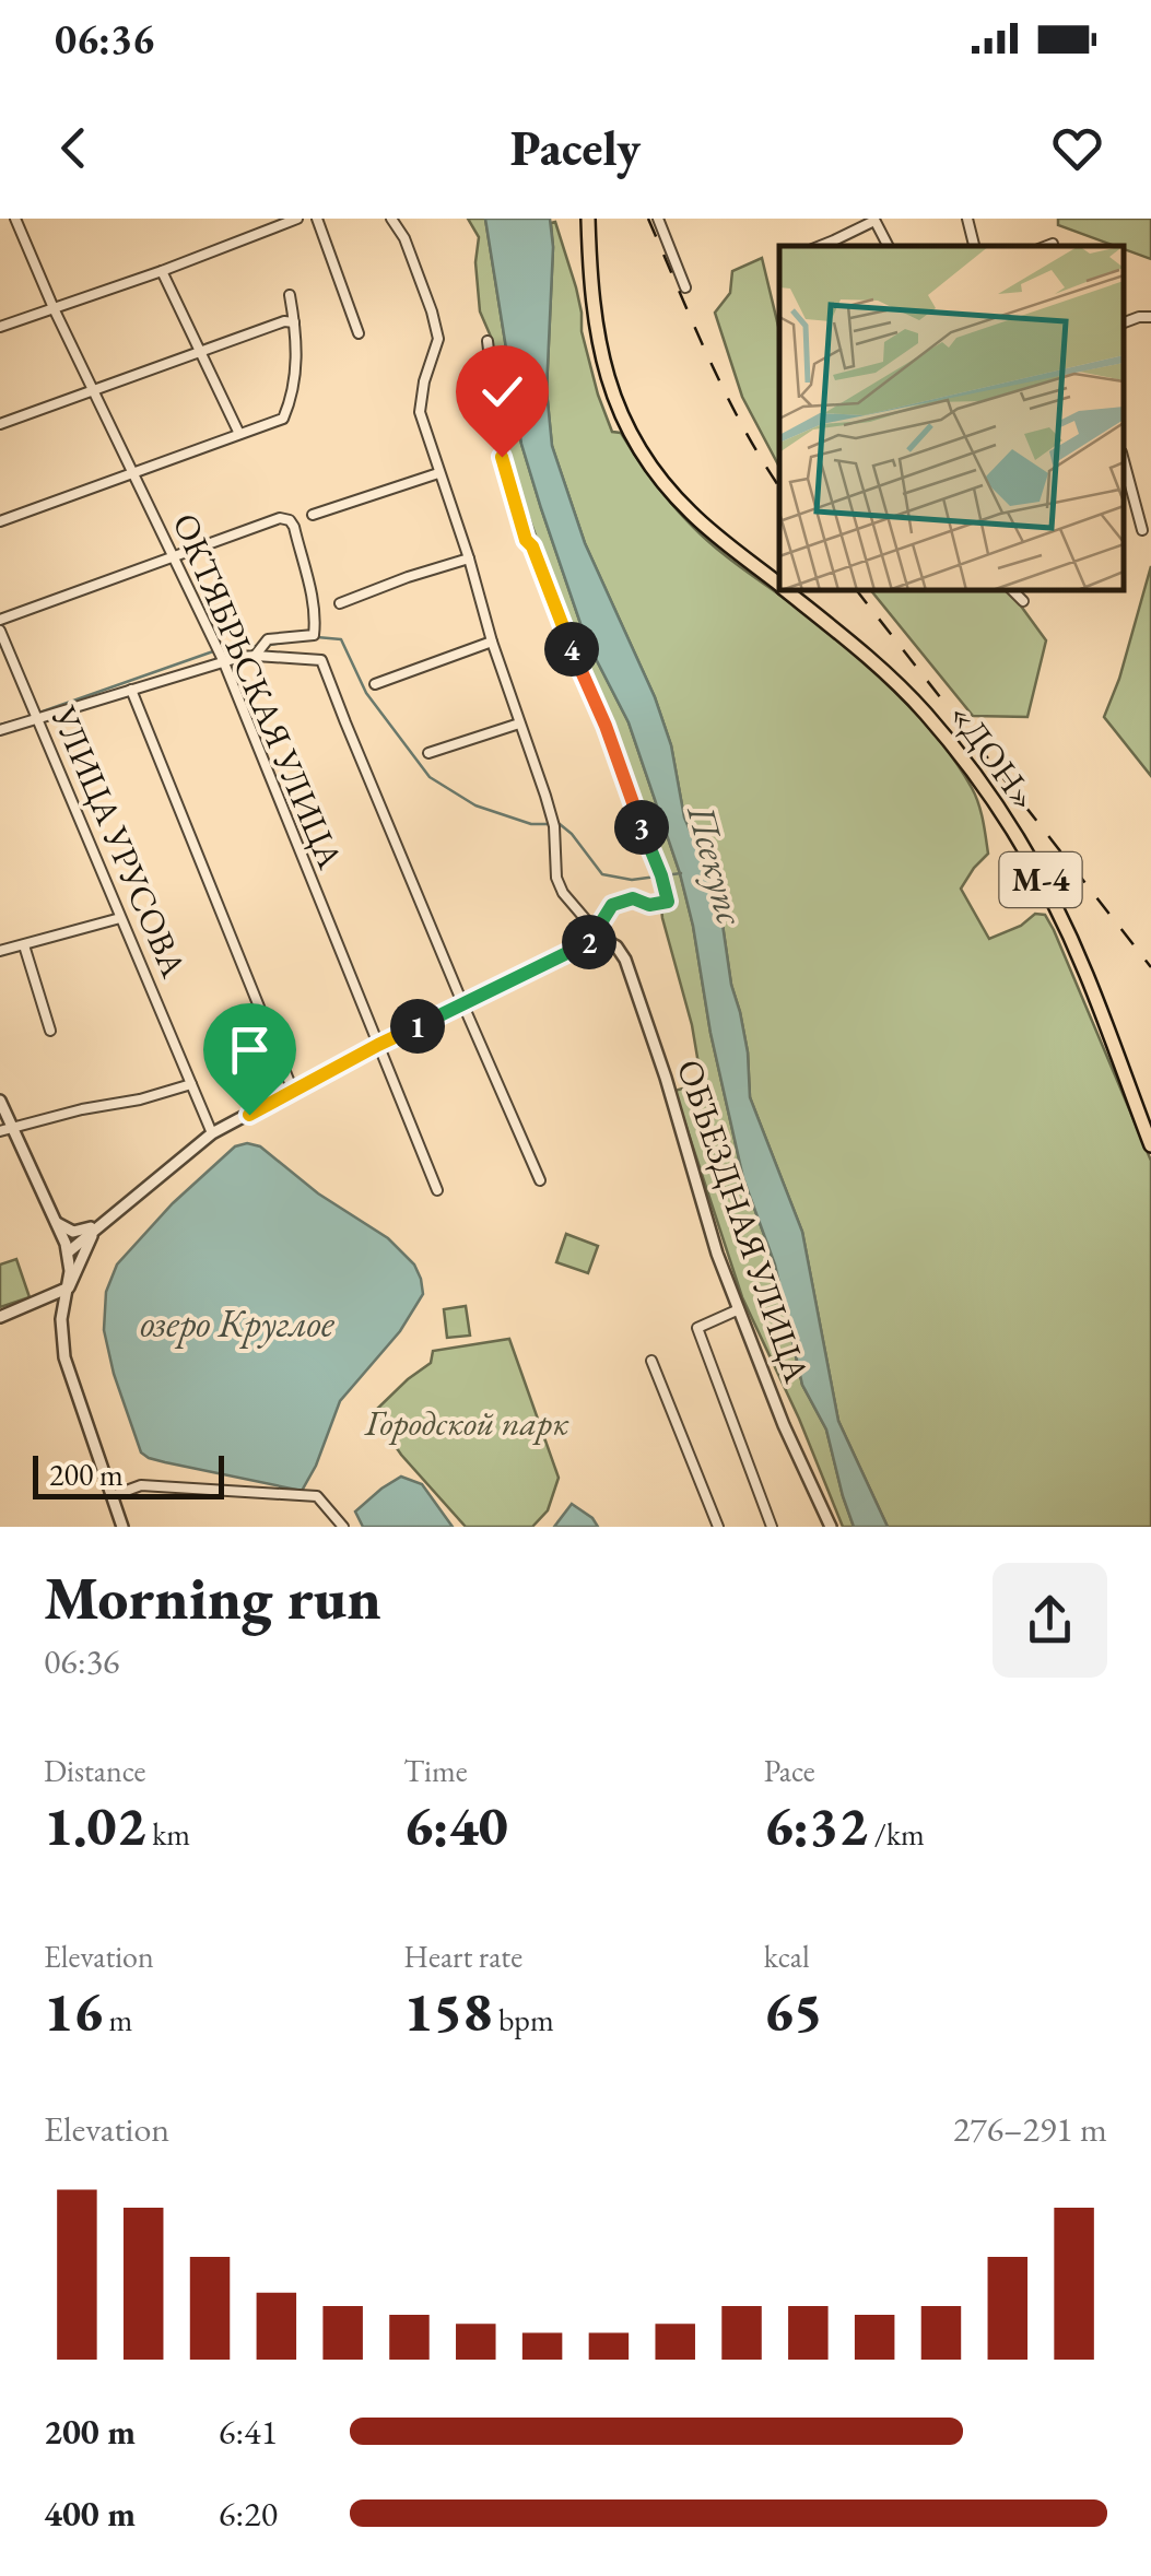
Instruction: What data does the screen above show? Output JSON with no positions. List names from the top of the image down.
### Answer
{
  "streets": {
    "highway": ["«ДОН»", "М-4"],
    "street": ["ОКТЯБРЬСКАЯ УЛИЦА", "УЛИЦА УРУСОВА", "ОБЪЕЗДНАЯ УЛИЦА"]
  },
  "water": ["Псекупс", "озеро Круглое"],
  "parks": ["Городской парк"],
  "scale_bar": "200 m",
  "page": {
    "status": "06:36",
    "header": "Pacely",
    "pins": [
      "4",
      "3",
      "2",
      "1"
    ],
    "scale": "200 m",
    "heading": ["Morning run", "06:36"],
    "stats": [
      ["Distance", "1.02 km"],
      ["Time", "6:40"],
      ["Pace", "6:32 /km"],
      ["Elevation", "16 m"],
      ["Heart rate", "158 bpm"],
      ["kcal", "65"]
    ],
    "chart": ["Elevation", "276–291 m"],
    "list": [
      {
        "name": "200 m",
        "note": "6:41"
      },
      {
        "name": "400 m",
        "note": "6:20"
      }
    ]
  }
}
